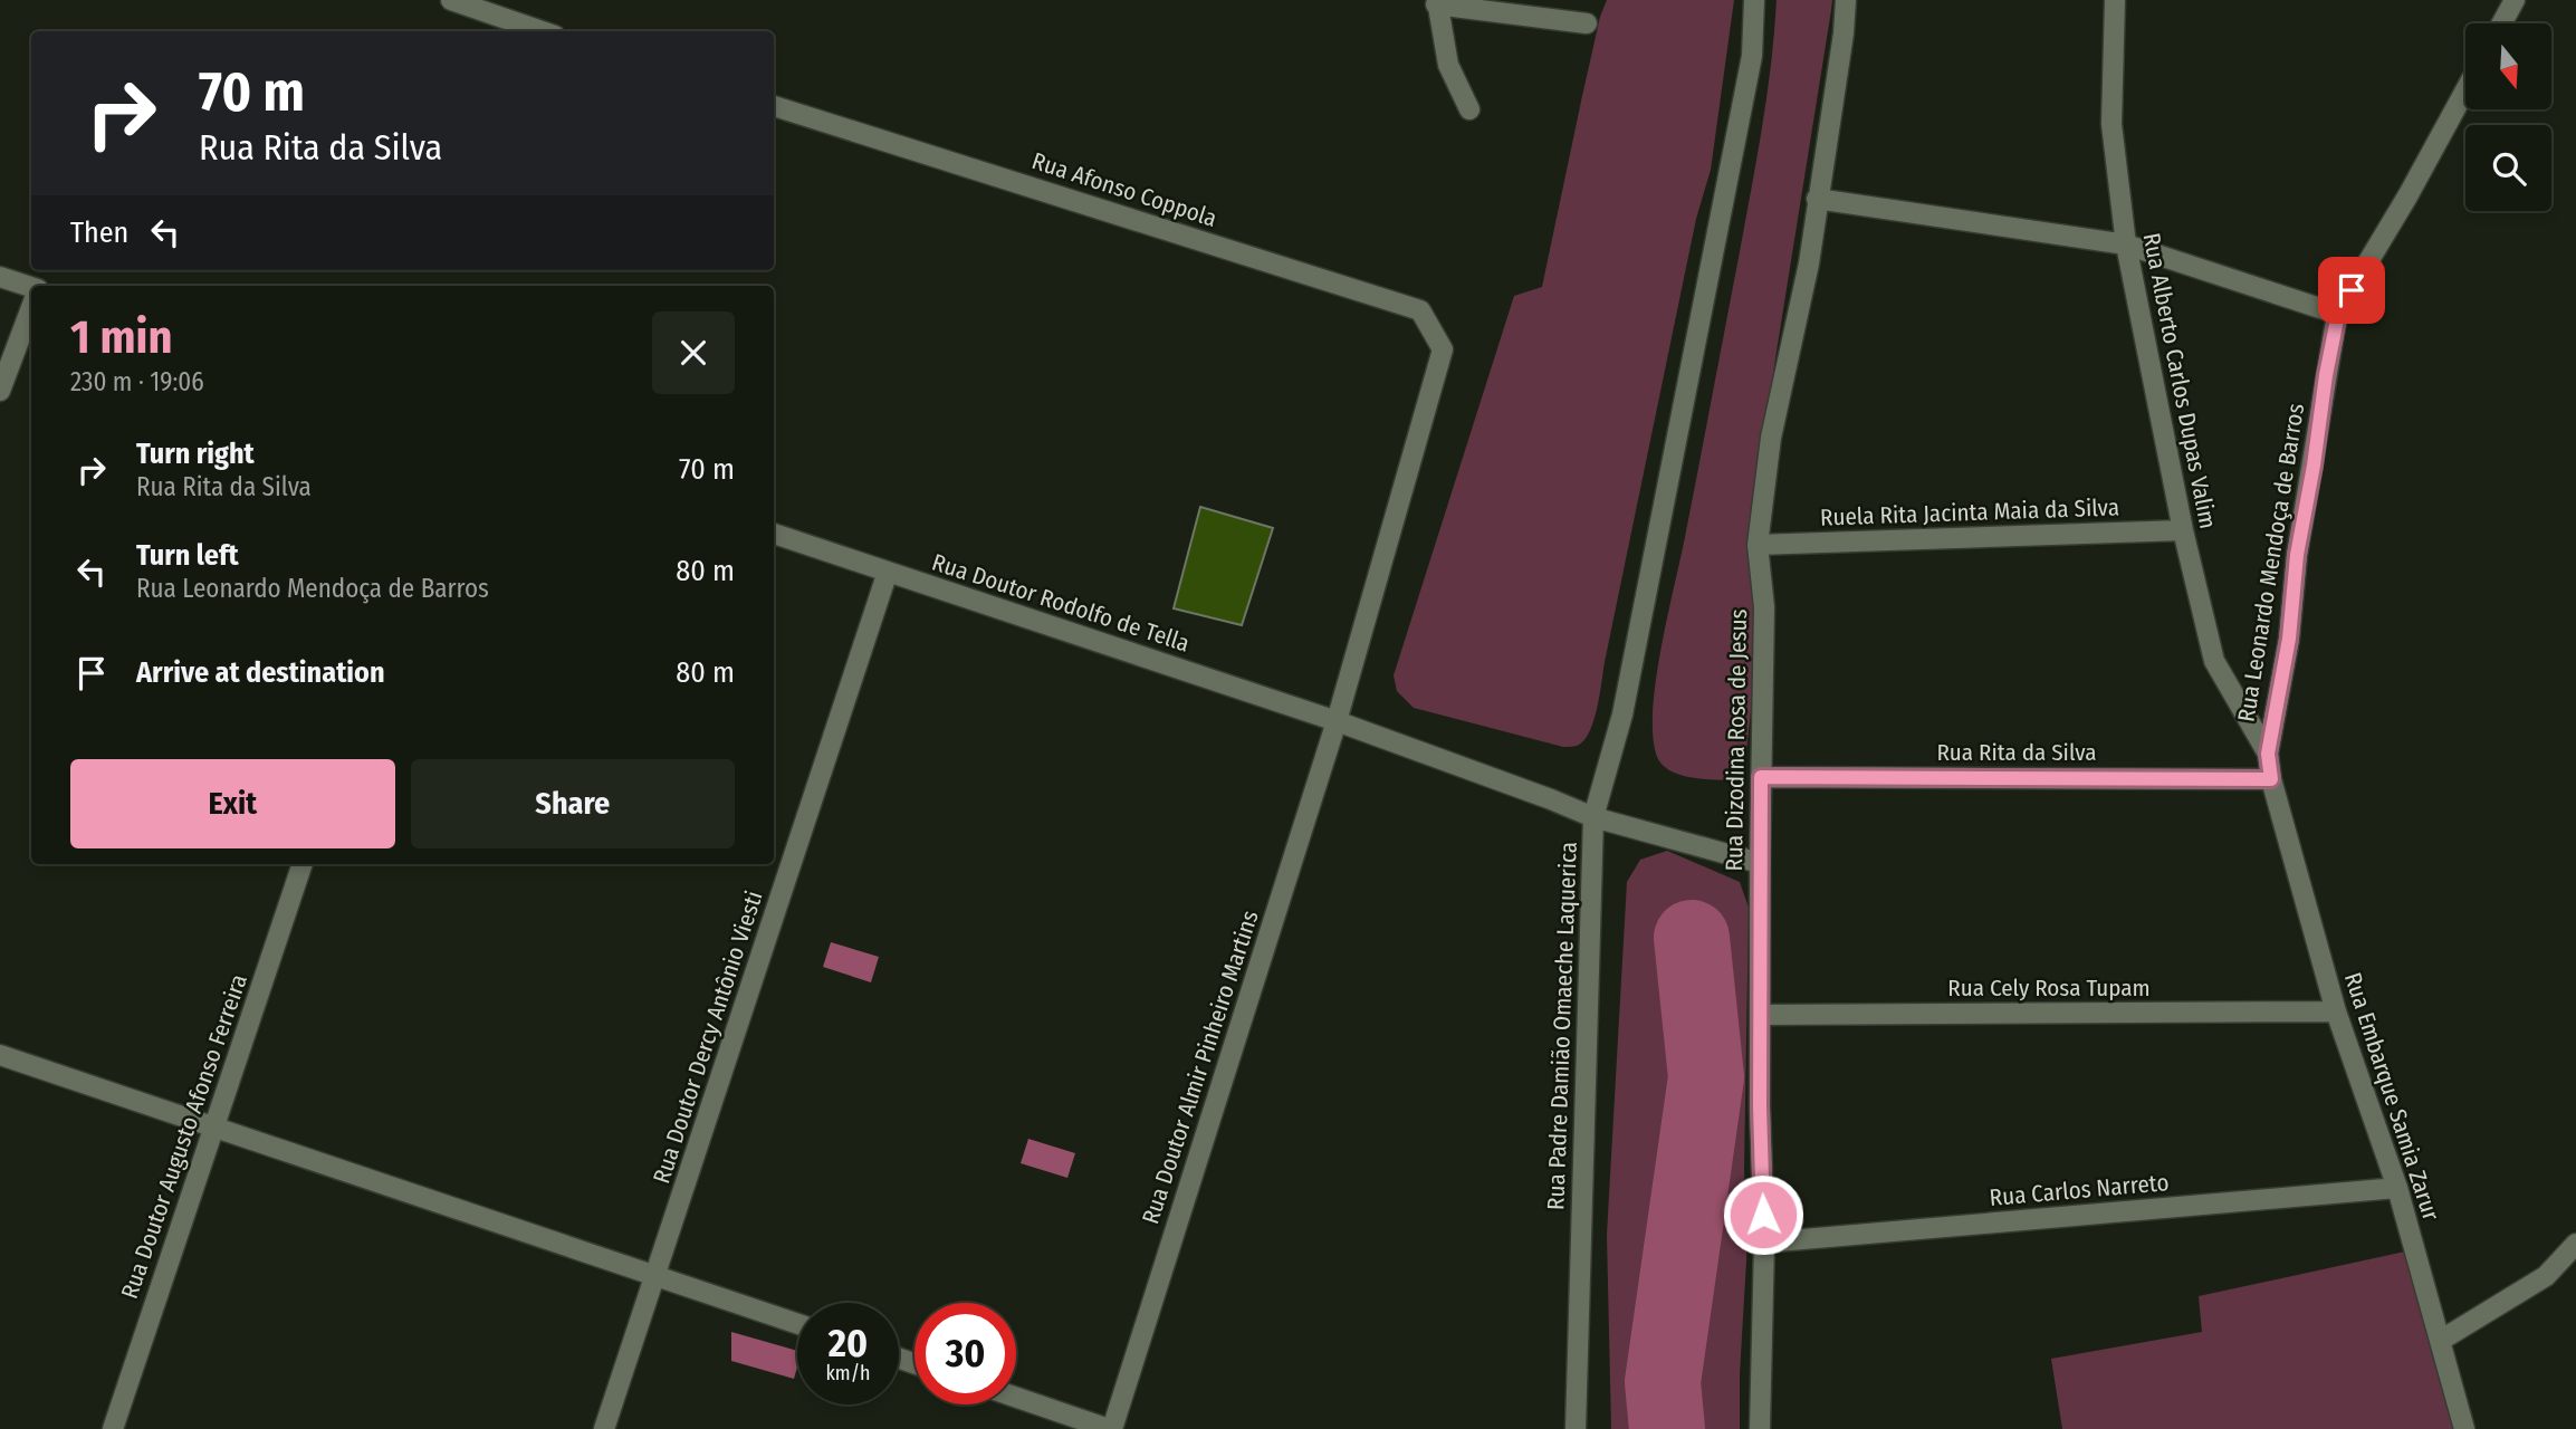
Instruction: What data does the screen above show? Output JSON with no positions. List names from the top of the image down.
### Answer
{
  "streets": {
    "street": [
      "Rua Afonso Coppola",
      "Rua Alberto Carlos Dupas Valim",
      "Ruela Rita Jacinta Maia da Silva",
      "Rua Leonardo Mendoça de Barros",
      "Rua Doutor Rodolfo de Tella",
      "Rua Dizodina Rosa de Jesus",
      "Rua Rita da Silva",
      "Rua Cely Rosa Tupam",
      "Rua Padre Damião Omaeche Laquerica",
      "Rua Doutor Dercy Antônio Viesti",
      "Rua Doutor Almir Pinheiro Martins",
      "Rua Embarque Samia Zarur",
      "Rua Doutor Augusto Afonso Ferreira",
      "Rua Carlos Narreto"
    ]
  },
  "crossings": [
    ["Rua Afonso Coppola", "Rua Doutor Rodolfo de Tella"],
    ["Rua Afonso Coppola", "Rua Padre Damião Omaeche Laquerica"],
    ["Rua Afonso Coppola", "Rua Doutor Almir Pinheiro Martins"],
    ["Rua Alberto Carlos Dupas Valim", "Ruela Rita Jacinta Maia da Silva"],
    ["Rua Alberto Carlos Dupas Valim", "Rua Leonardo Mendoça de Barros"],
    ["Ruela Rita Jacinta Maia da Silva", "Rua Dizodina Rosa de Jesus"],
    ["Rua Leonardo Mendoça de Barros", "Rua Rita da Silva"],
    ["Rua Leonardo Mendoça de Barros", "Rua Embarque Samia Zarur"],
    ["Rua Doutor Rodolfo de Tella", "Rua Padre Damião Omaeche Laquerica"],
    ["Rua Doutor Rodolfo de Tella", "Rua Doutor Dercy Antônio Viesti"],
    ["Rua Doutor Rodolfo de Tella", "Rua Doutor Almir Pinheiro Martins"],
    ["Rua Dizodina Rosa de Jesus", "Rua Rita da Silva"],
    ["Rua Dizodina Rosa de Jesus", "Rua Cely Rosa Tupam"],
    ["Rua Dizodina Rosa de Jesus", "Rua Carlos Narreto"],
    ["Rua Rita da Silva", "Rua Embarque Samia Zarur"],
    ["Rua Cely Rosa Tupam", "Rua Embarque Samia Zarur"],
    ["Rua Padre Damião Omaeche Laquerica", "Rua Doutor Almir Pinheiro Martins"],
    ["Rua Embarque Samia Zarur", "Rua Carlos Narreto"]
  ],
  "north": "bottom",
  "page": {
    "turn": ["70 m", "Rua Rita da Silva"],
    "then": "Then",
    "heading": ["1 min", "230 m · 19:06"],
    "list": [
      {
        "name": "Turn right",
        "note": "Rua Rita da Silva",
        "value": "70 m"
      },
      {
        "name": "Turn left",
        "note": "Rua Leonardo Mendoça de Barros",
        "value": "80 m"
      },
      {
        "name": "Arrive at destination",
        "value": "80 m"
      }
    ],
    "buttons": ["Exit", "Share"],
    "speed": "20 km/h",
    "limit": "30"
  }
}
